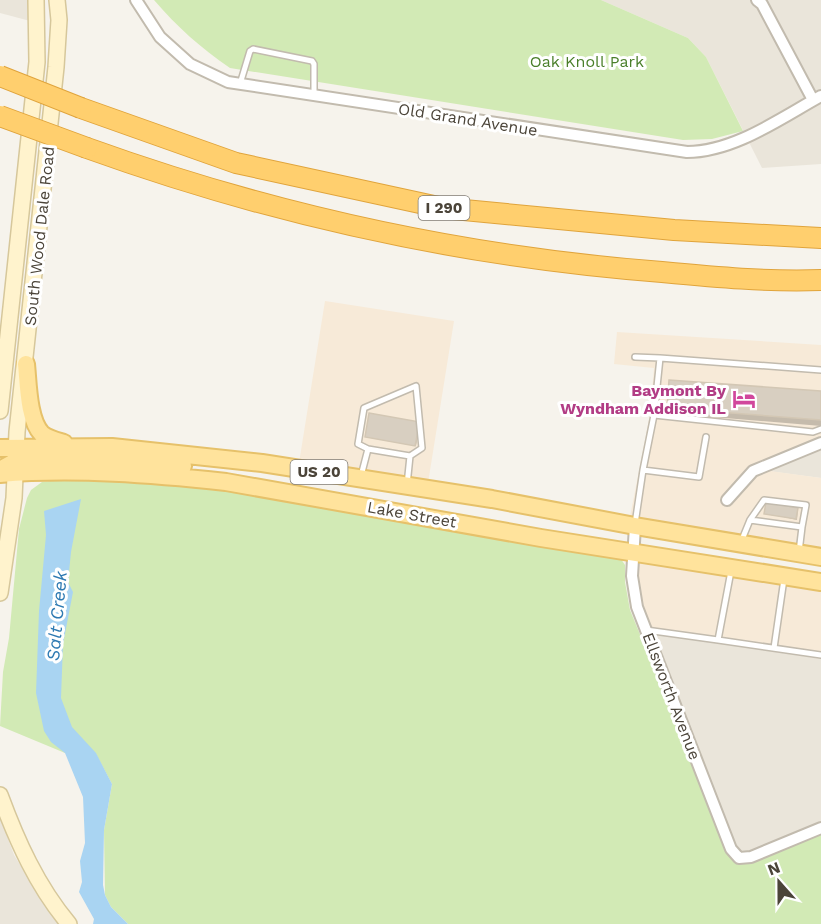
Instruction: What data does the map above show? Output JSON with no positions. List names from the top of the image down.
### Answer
{
  "streets": {
    "highway": ["I 290"],
    "main road": ["South Wood Dale Road", "US 20", "Lake Street"],
    "street": ["Old Grand Avenue", "Ellsworth Avenue"]
  },
  "crossings": [
    ["South Wood Dale Road", "Lake Street"],
    ["Lake Street", "Ellsworth Avenue"]
  ],
  "water": ["Salt Creek"],
  "parks": ["Oak Knoll Park"],
  "places": {
    "hotel": ["Baymont By Wyndham Addison IL"]
  },
  "north": "top"
}
